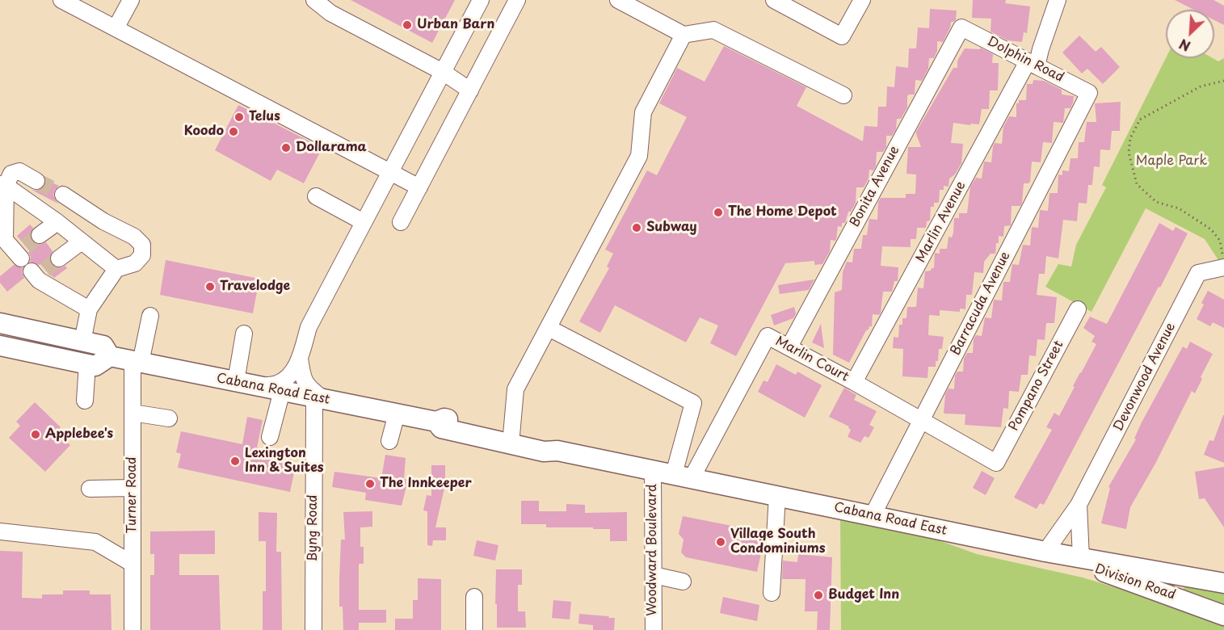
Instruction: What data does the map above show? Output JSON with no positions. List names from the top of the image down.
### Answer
{
  "streets": {
    "main road": ["Cabana Road East", "Division Road"],
    "street": [
      "Dolphin Road",
      "Bonita Avenue",
      "Marlin Avenue",
      "Barracuda Avenue",
      "Marlin Court",
      "Devonwood Avenue",
      "Pompano Street",
      "Turner Road",
      "Byng Road",
      "Woodward Boulevard"
    ]
  },
  "crossings": [
    ["Dolphin Road", "Bonita Avenue"],
    ["Dolphin Road", "Marlin Avenue"],
    ["Dolphin Road", "Barracuda Avenue"],
    ["Bonita Avenue", "Marlin Court"],
    ["Marlin Avenue", "Marlin Court"],
    ["Barracuda Avenue", "Marlin Court"],
    ["Barracuda Avenue", "Cabana Road East"],
    ["Marlin Court", "Pompano Street"],
    ["Marlin Court", "Cabana Road East"],
    ["Devonwood Avenue", "Cabana Road East"],
    ["Devonwood Avenue", "Division Road"],
    ["Cabana Road East", "Turner Road"],
    ["Cabana Road East", "Byng Road"],
    ["Cabana Road East", "Woodward Boulevard"],
    ["Cabana Road East", "Division Road"]
  ],
  "parks": ["Maple Park"],
  "places": [
    "Urban Barn",
    "Telus",
    "Koodo",
    "Dollarama",
    "The Home Depot",
    "Subway",
    "Travelodge",
    "Applebee's",
    "Lexington Inn & Suites",
    "The Innkeeper",
    "Village South Condominiums",
    "Budget Inn"
  ],
  "north": "bottom left"
}
